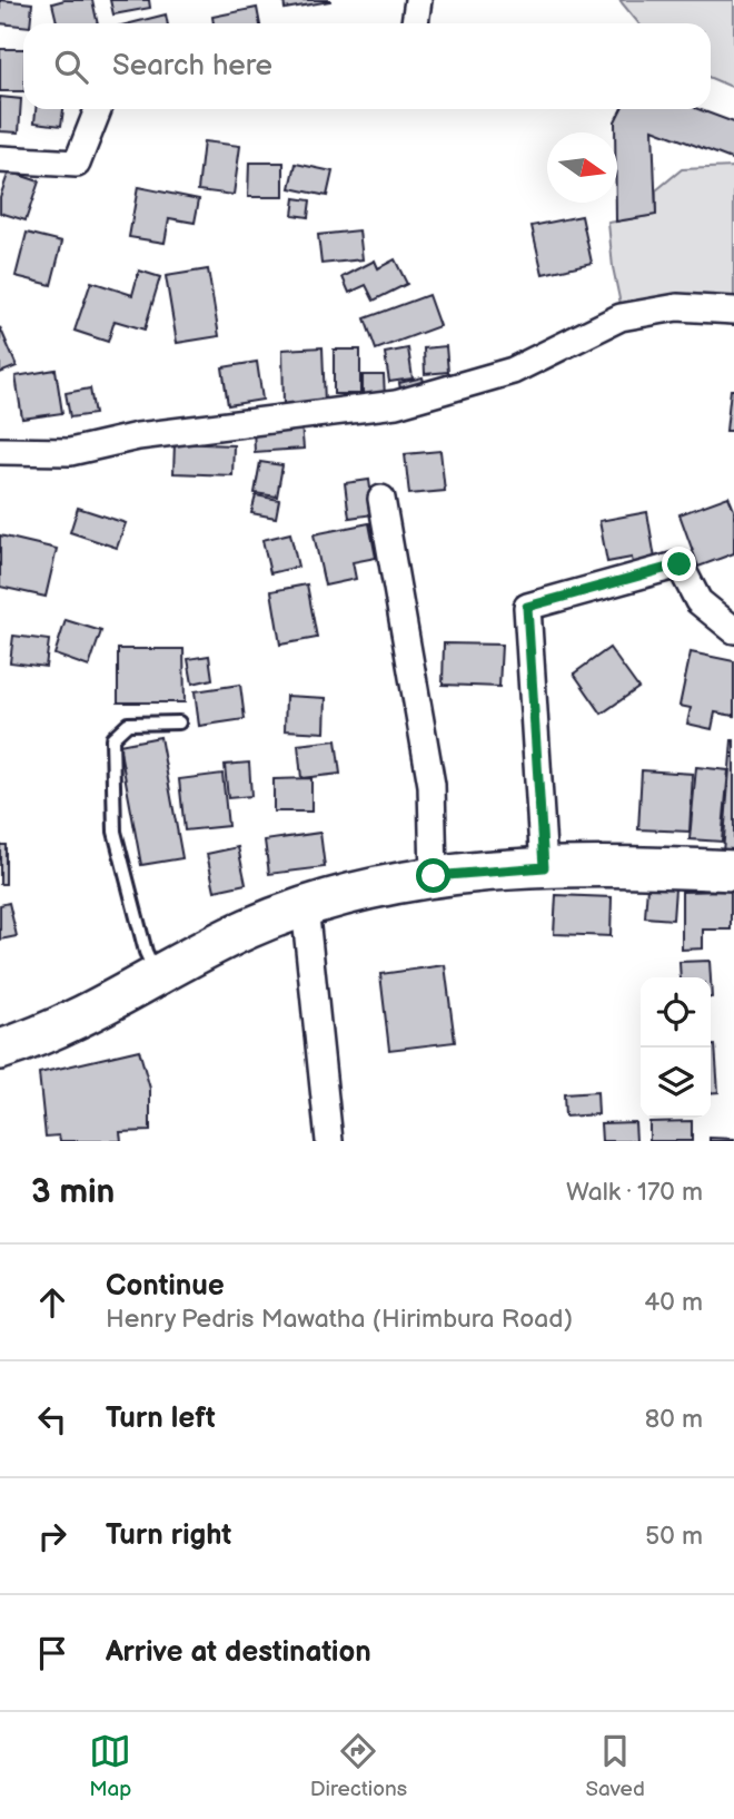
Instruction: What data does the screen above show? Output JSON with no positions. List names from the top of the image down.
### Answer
{
  "north": "right",
  "page": {
    "search": "Search here",
    "heading": ["3 min", "Walk · 170 m"],
    "list": [
      ["Continue", "Henry Pedris Mawatha (Hirimbura Road)", "40 m"],
      ["Turn left", "80 m"],
      ["Turn right", "50 m"],
      "Arrive at destination"
    ],
    "nav": ["Map", "Directions", "Saved"]
  }
}
